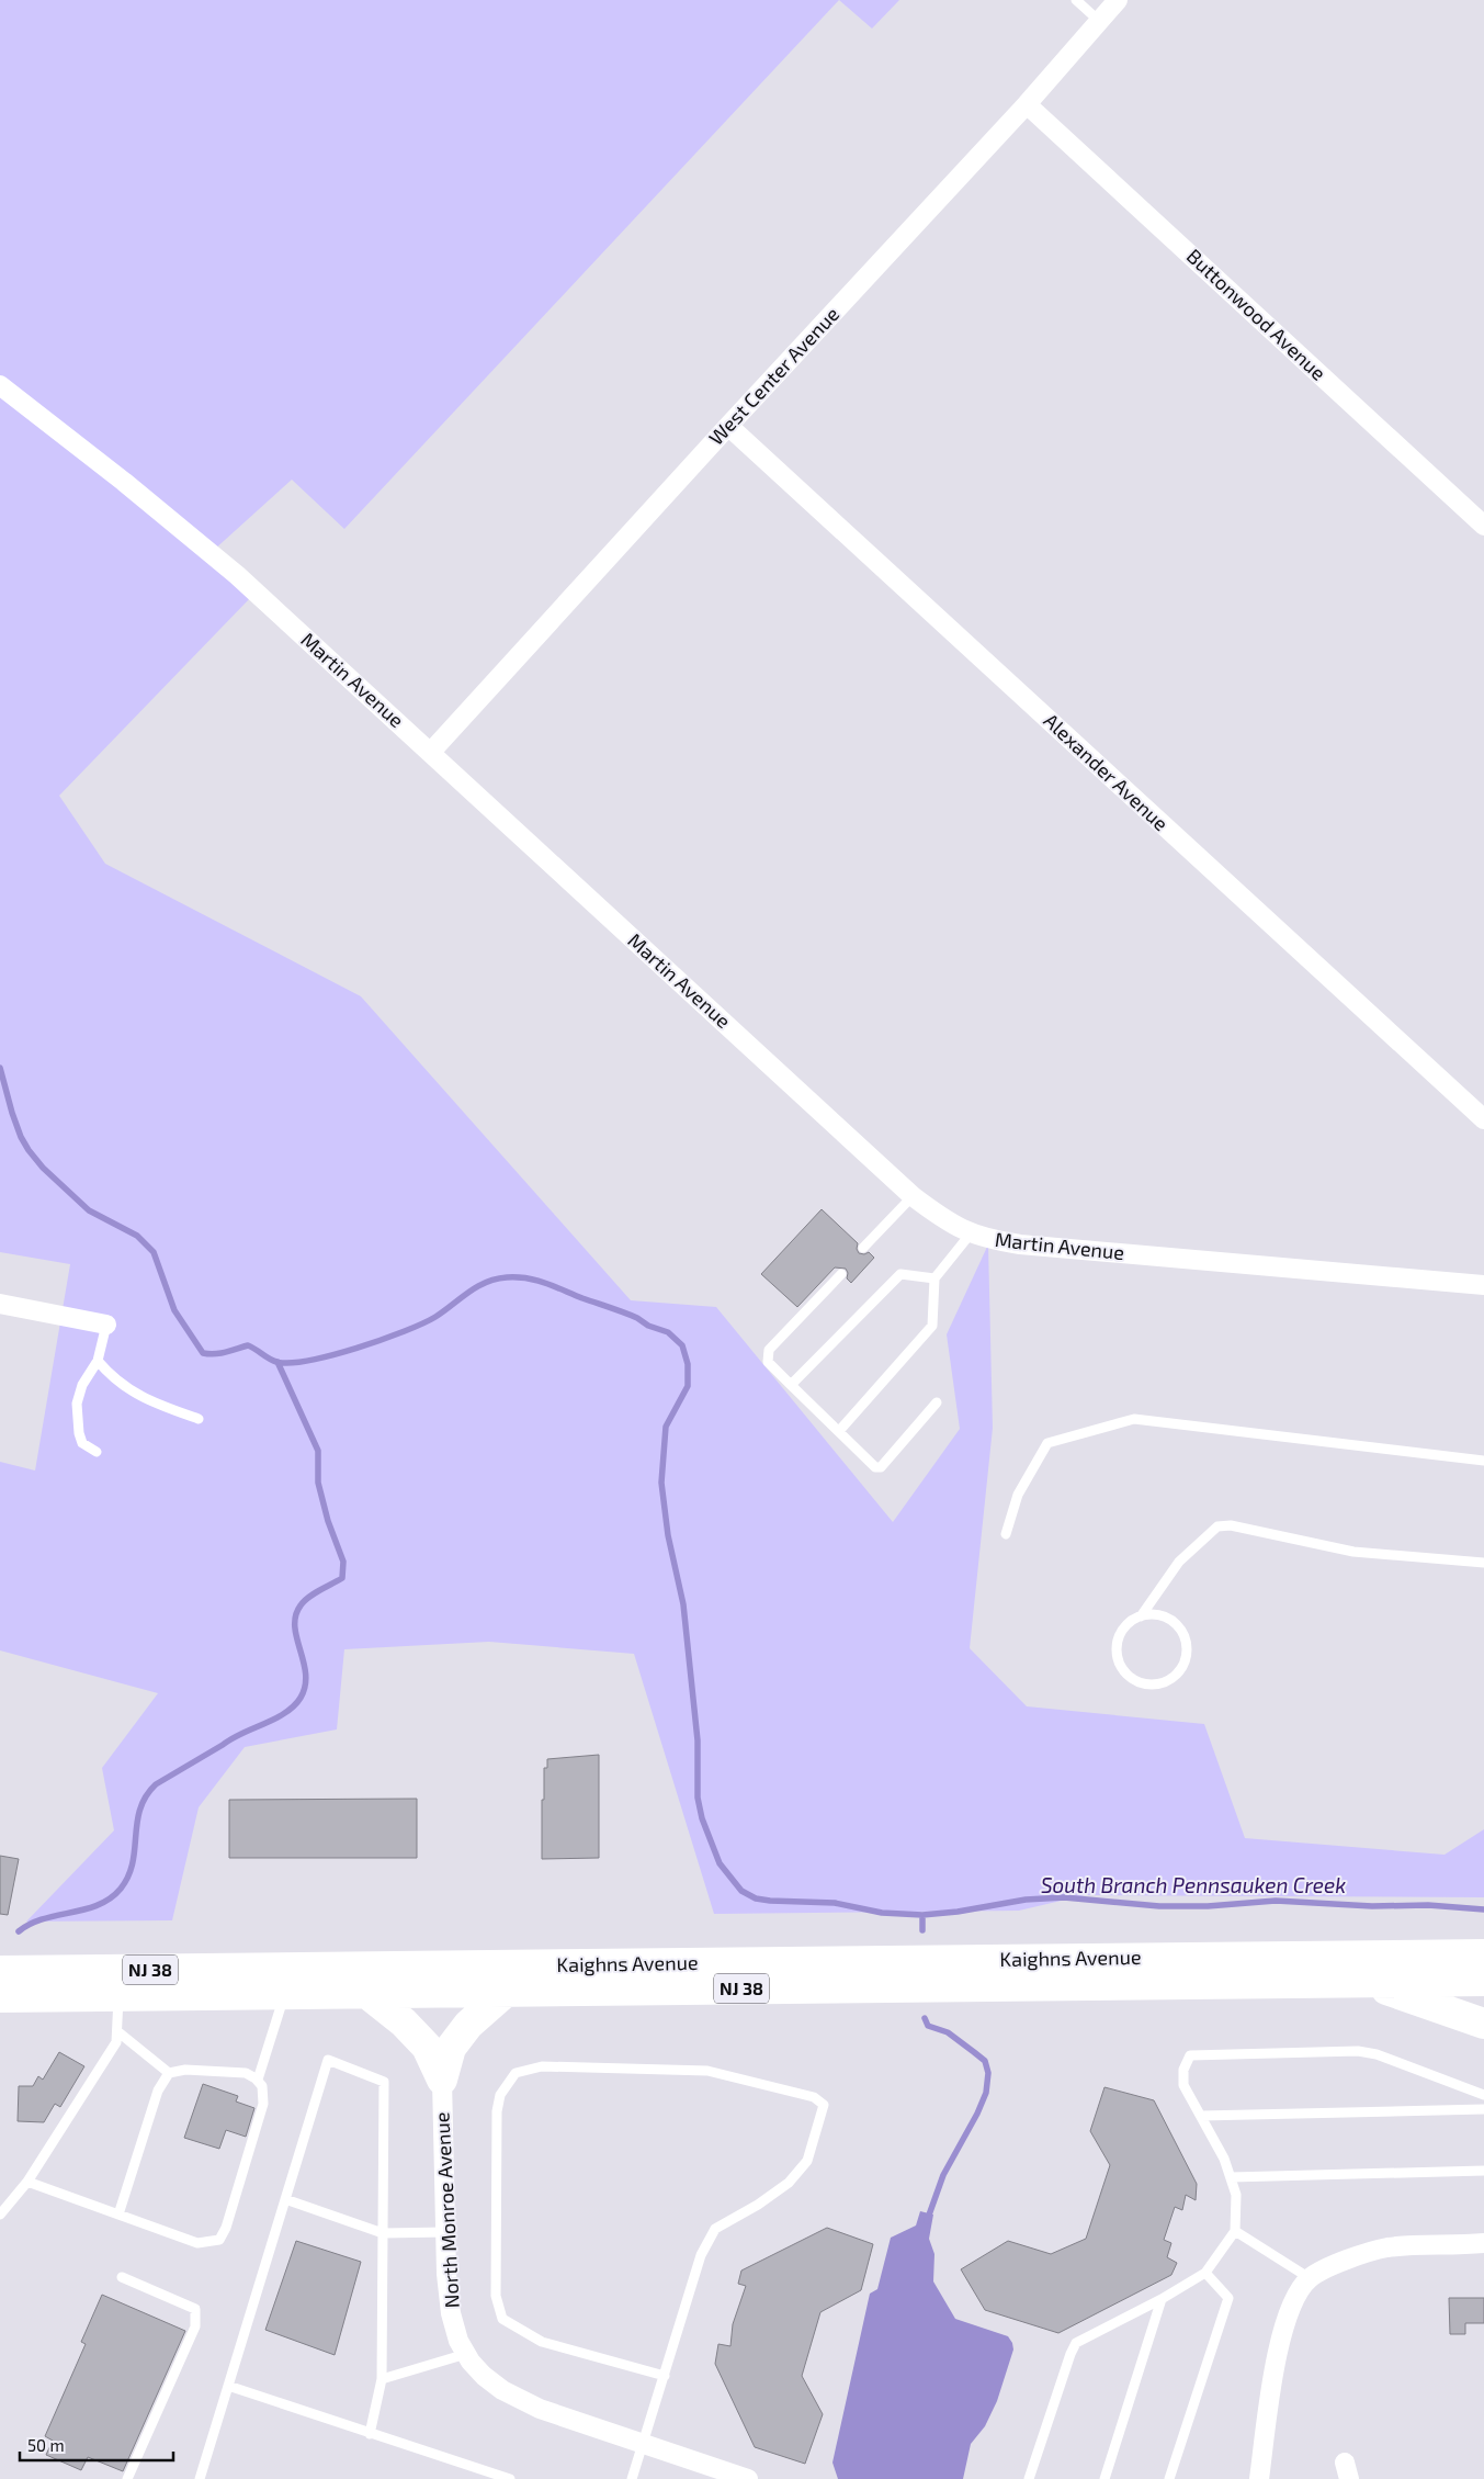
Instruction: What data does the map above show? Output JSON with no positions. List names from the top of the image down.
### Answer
{
  "streets": {
    "highway": ["Kaighns Avenue", "NJ 38"],
    "street": [
      "Buttonwood Avenue",
      "West Center Avenue",
      "Martin Avenue",
      "Alexander Avenue",
      "North Monroe Avenue"
    ]
  },
  "crossings": [
    ["Buttonwood Avenue", "West Center Avenue"],
    ["West Center Avenue", "Martin Avenue"],
    ["West Center Avenue", "Alexander Avenue"]
  ],
  "water": ["South Branch Pennsauken Creek"],
  "scale_bar": "50 m"
}
